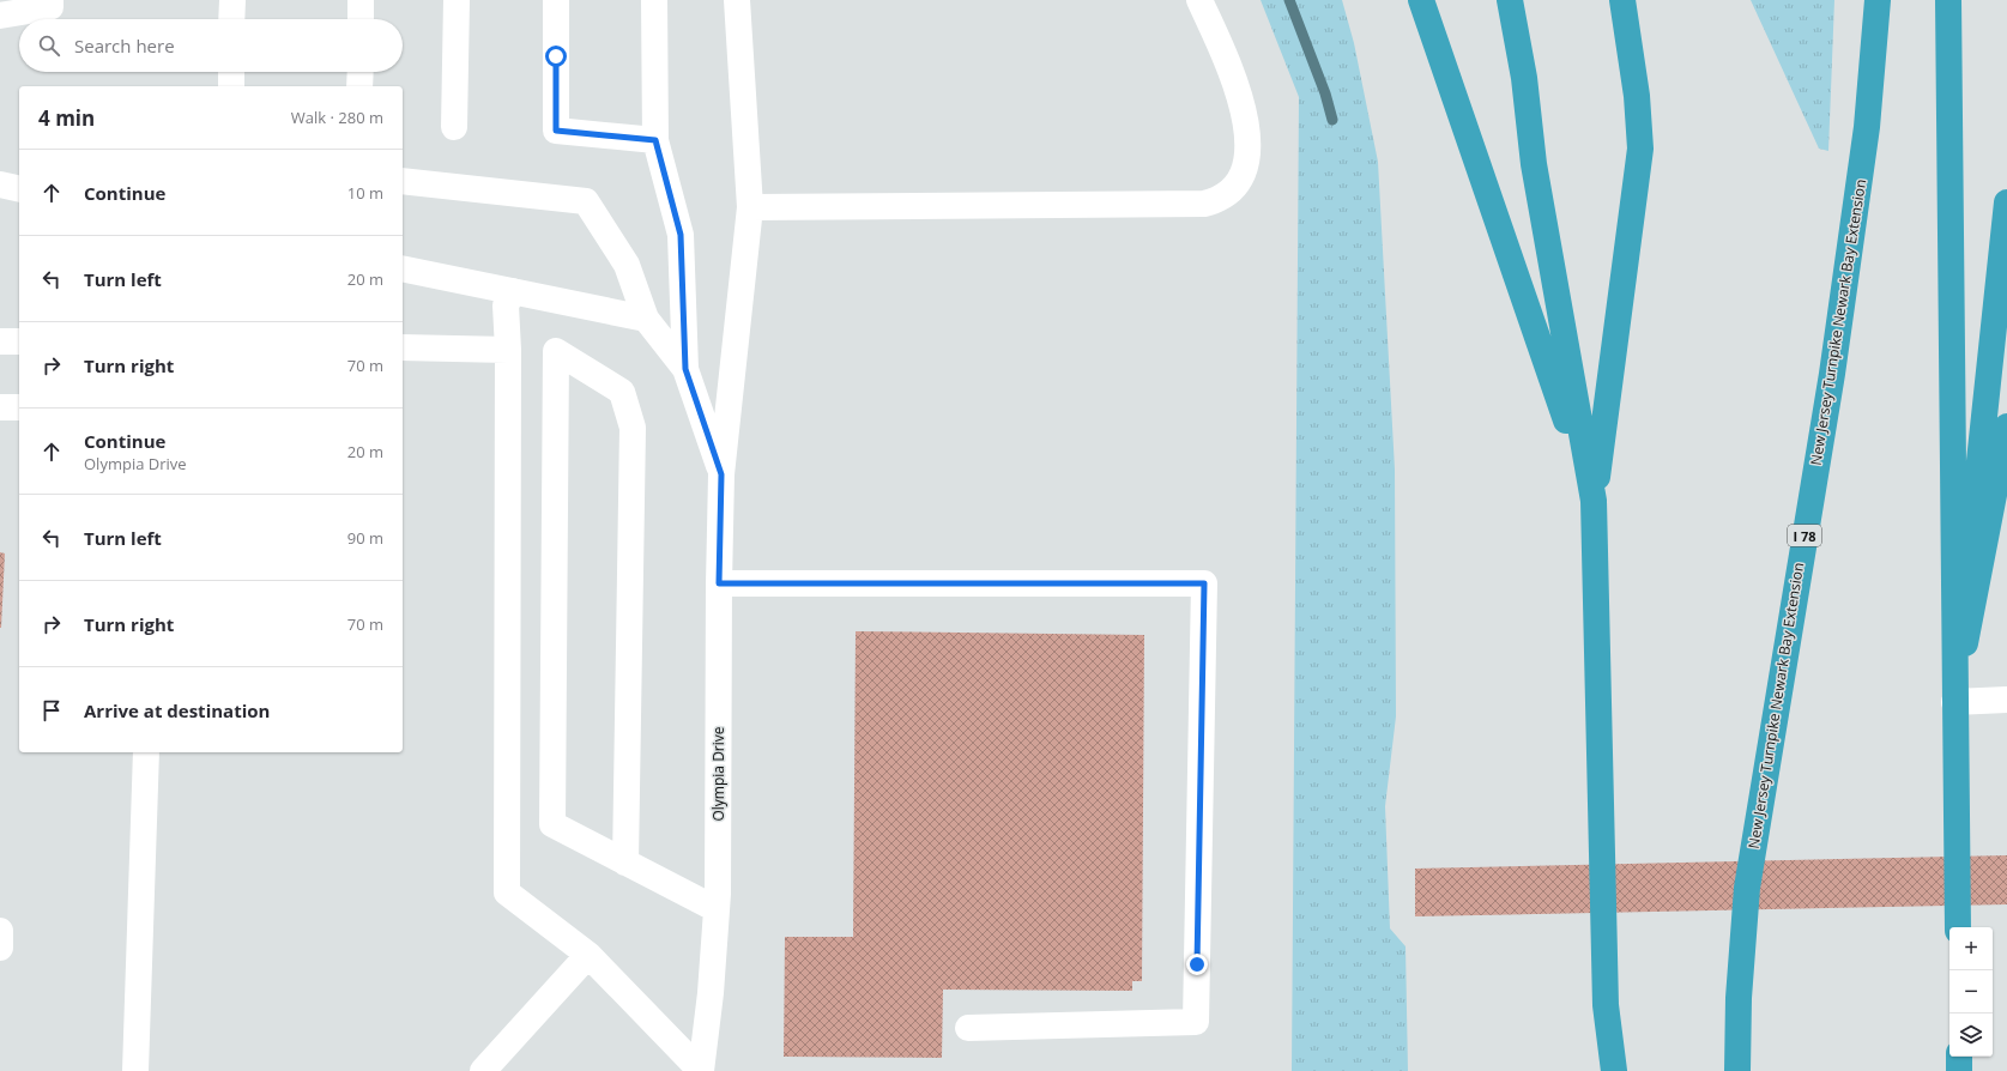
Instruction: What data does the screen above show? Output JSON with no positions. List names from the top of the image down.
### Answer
{
  "streets": {
    "highway": ["New Jersey Turnpike Newark Bay Extension", "I 78"],
    "street": ["Olympia Drive"]
  },
  "page": {
    "search": "Search here",
    "heading": ["4 min", "Walk · 280 m"],
    "list": [
      ["Continue", "10 m"],
      ["Turn left", "20 m"],
      ["Turn right", "70 m"],
      ["Continue", "Olympia Drive", "20 m"],
      ["Turn left", "90 m"],
      ["Turn right", "70 m"],
      "Arrive at destination"
    ],
    "map_buttons": ["+", "−"]
  }
}
